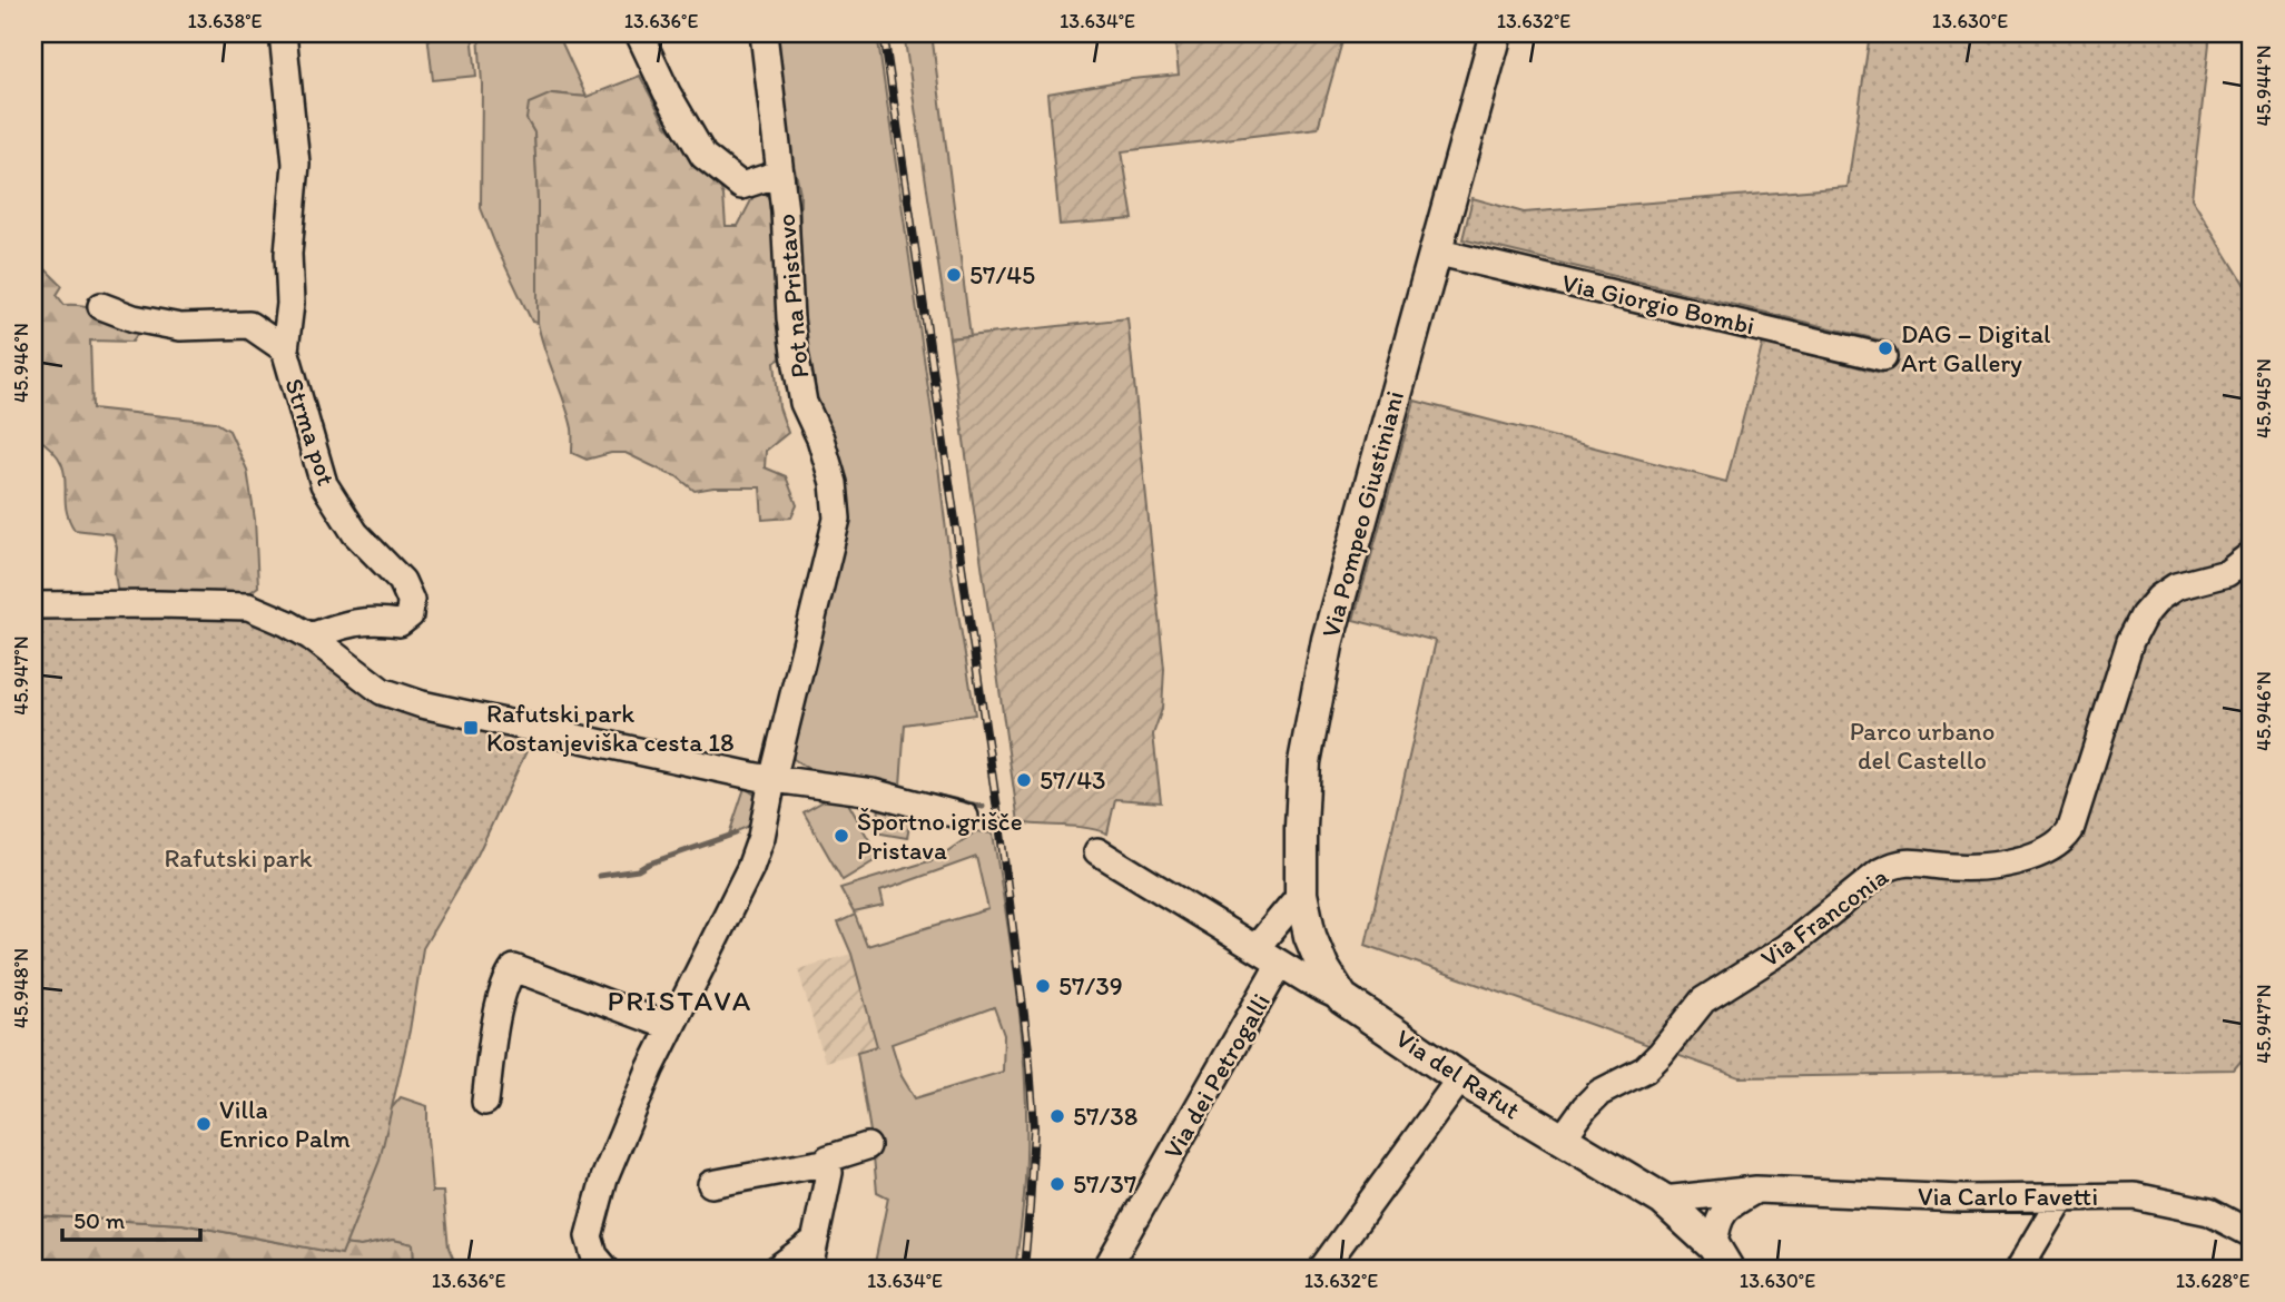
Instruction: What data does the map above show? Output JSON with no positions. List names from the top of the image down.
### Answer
{
  "streets": {
    "main road": ["Via Pompeo Giustiniani", "Via del Rafut"],
    "street": [
      "Pot na Pristavo",
      "Via Giorgio Bombi",
      "Strma pot",
      "Via Franconia",
      "Via dei Petrogalli",
      "Via Carlo Favetti"
    ]
  },
  "crossings": [
    ["Via Giorgio Bombi", "Via Pompeo Giustiniani"],
    ["Via Pompeo Giustiniani", "Via del Rafut"],
    ["Via Franconia", "Via del Rafut"],
    ["Via del Rafut", "Via dei Petrogalli"],
    ["Via del Rafut", "Via Carlo Favetti"]
  ],
  "districts": ["PRISTAVA"],
  "parks": ["Parco urbano del Castello", "Rafutski park"],
  "places": {
    "other": [
      "57/45",
      "DAG – Digital Art Gallery",
      "57/43",
      "Športno igrišče Pristava",
      "57/39",
      "57/38",
      "Villa Enrico Palm",
      "57/37"
    ],
    "transit": ["Rafutski park Kostanjeviška cesta 18"]
  },
  "scale_bar": "50 m",
  "coordinates": [
    "13.638°E",
    "13.636°E",
    "13.634°E",
    "13.632°E",
    "13.630°E",
    "45.944°N",
    "45.946°N",
    "45.945°N",
    "45.947°N",
    "45.948°N",
    "13.628°E"
  ]
}
